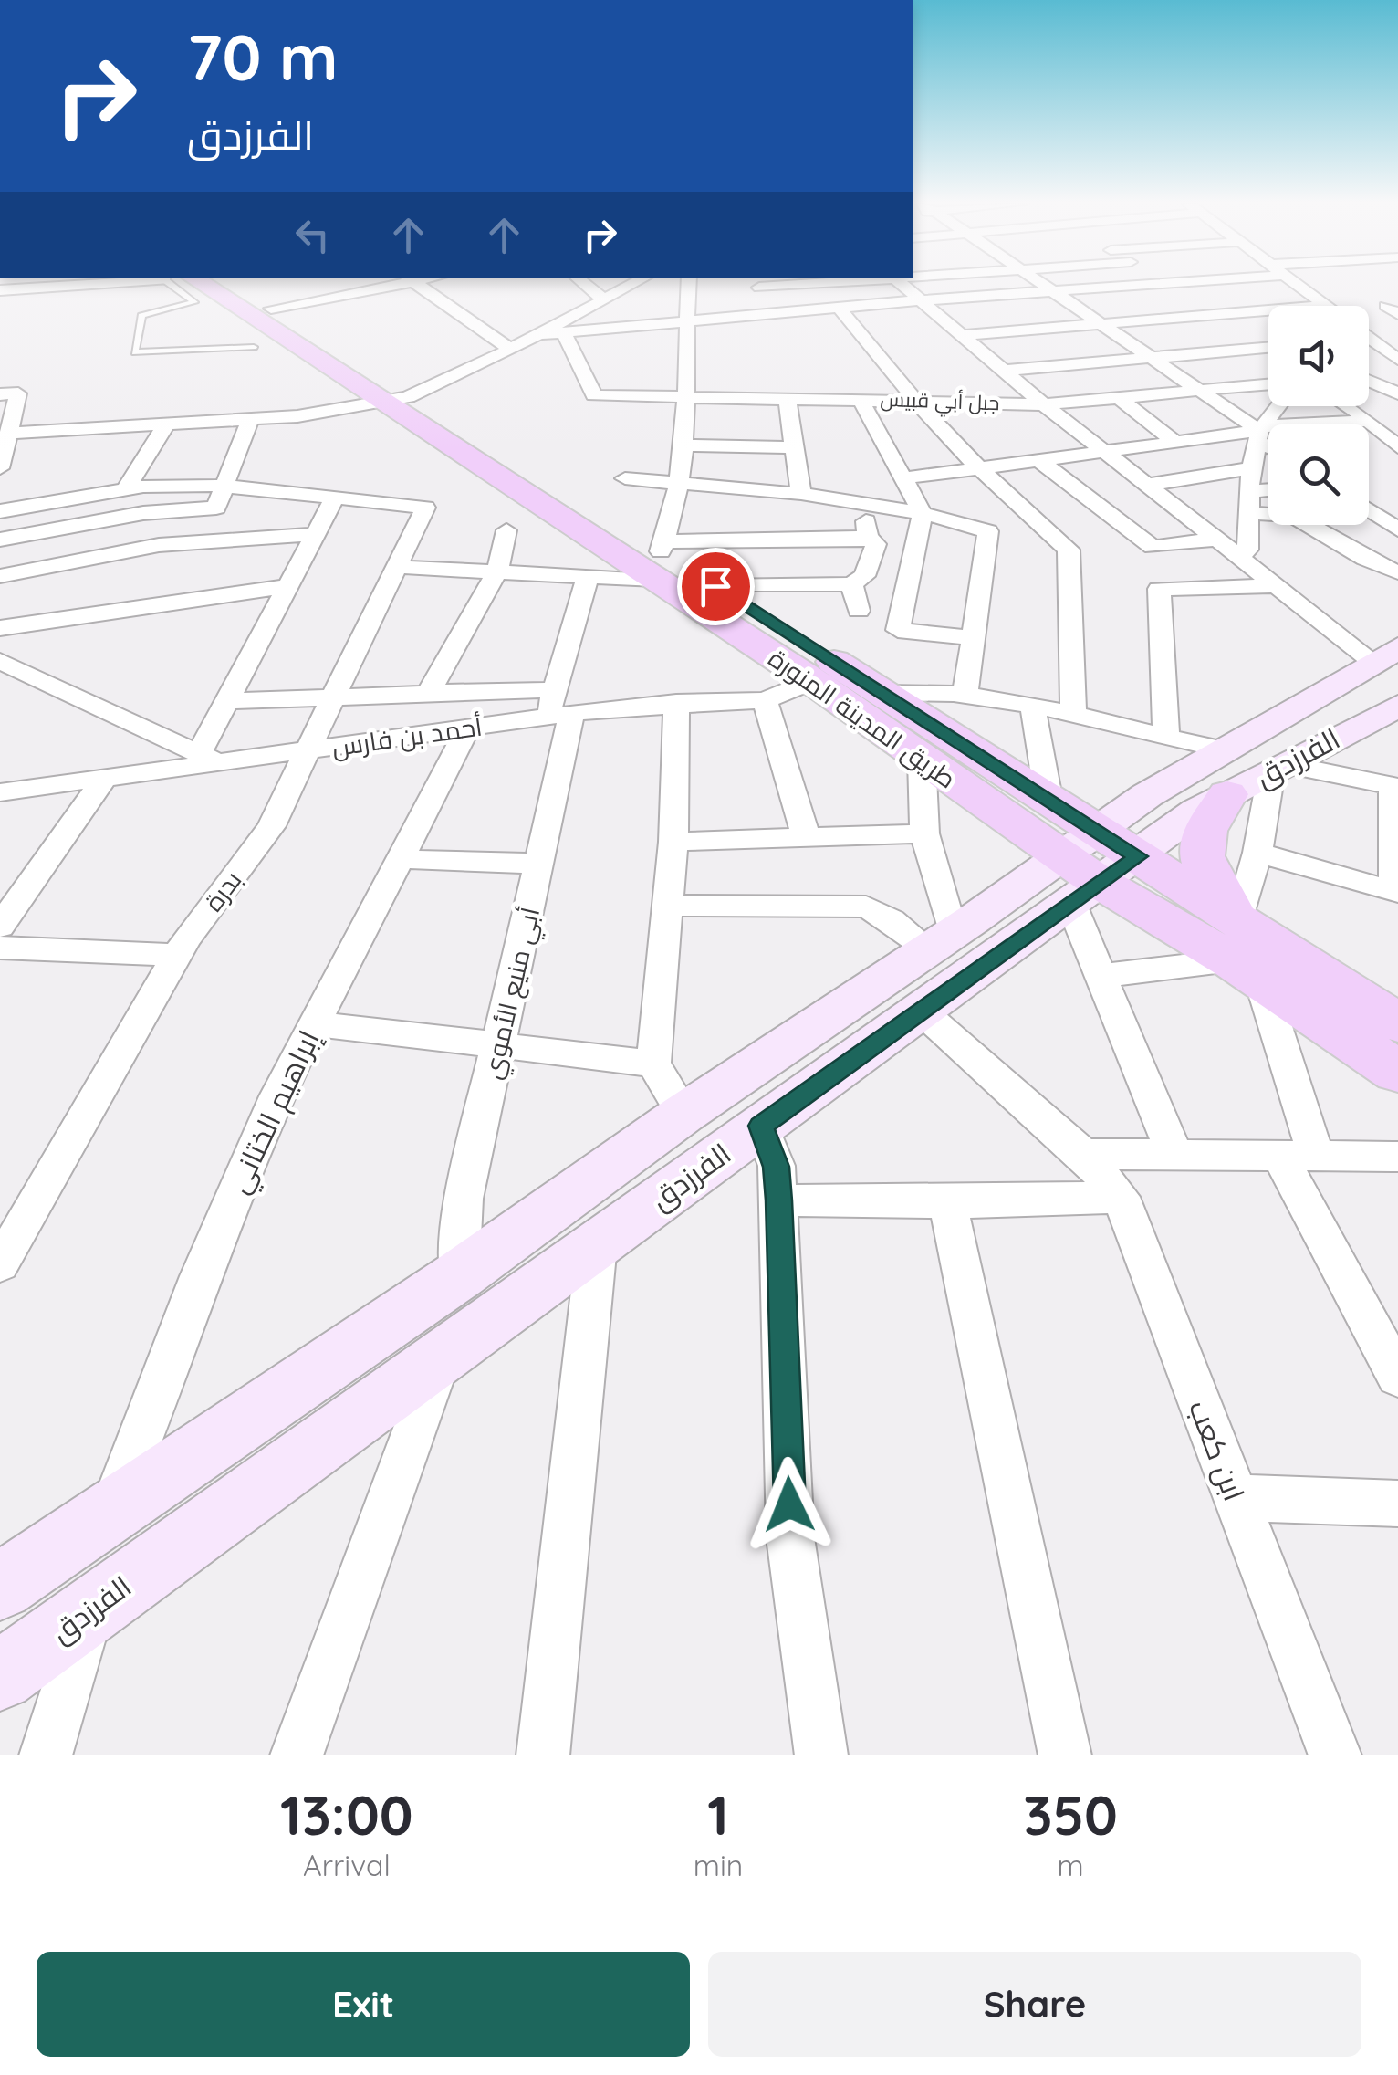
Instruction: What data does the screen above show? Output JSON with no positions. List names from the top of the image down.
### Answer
{
  "streets": {
    "main road": ["طريق المدينة المنورة", "الفرزدق"],
    "street": [
      "جبل أبي قبيس",
      "أحمد بن فارس",
      "بدرة",
      "أبي منيع الأموي",
      "إبراهيم الختاني",
      "ابن كعب"
    ]
  },
  "crossings": [
    ["طريق المدينة المنورة", "أحمد بن فارس"],
    ["طريق المدينة المنورة", "الفرزدق"],
    ["أحمد بن فارس", "بدرة"],
    ["أحمد بن فارس", "أبي منيع الأموي"],
    ["أحمد بن فارس", "إبراهيم الختاني"],
    ["الفرزدق", "أبي منيع الأموي"],
    ["الفرزدق", "إبراهيم الختاني"],
    ["الفرزدق", "ابن كعب"]
  ],
  "page": {
    "turn": ["70 m", "الفرزدق"],
    "eta": [
      "13:00",
      "Arrival",
      "1",
      "min",
      "350",
      "m"
    ],
    "buttons": ["Exit", "Share"]
  }
}
